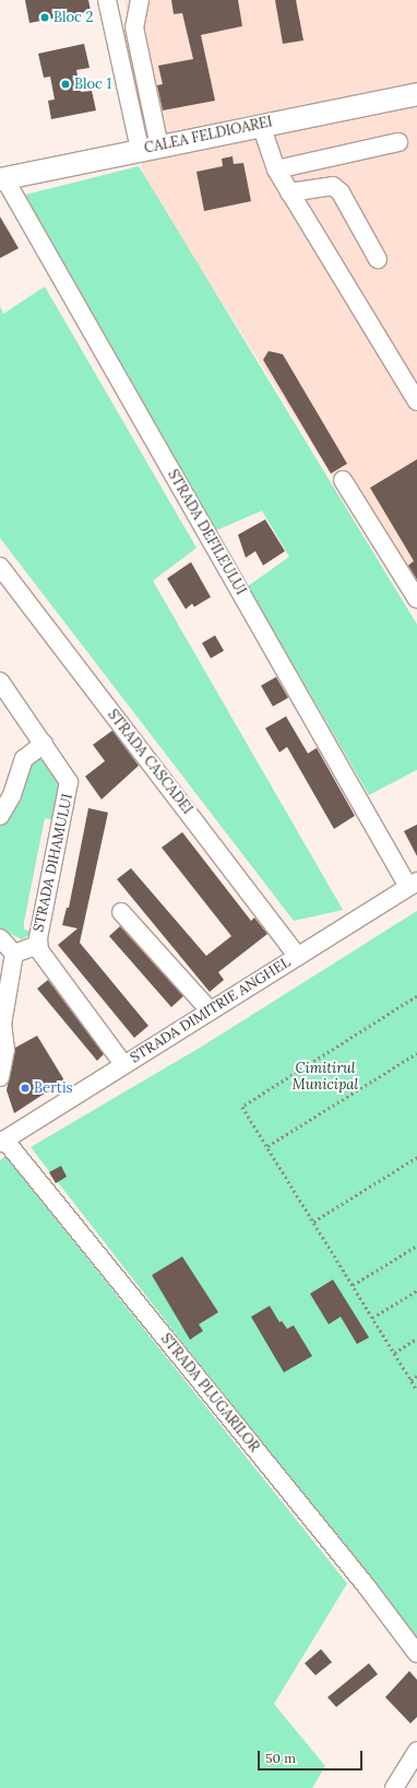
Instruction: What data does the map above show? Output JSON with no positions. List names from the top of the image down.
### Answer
{
  "streets": {
    "main road": ["CALEA FELDIOAREI"],
    "street": [
      "STRADA DEFILEULUI",
      "STRADA CASCADEI",
      "STRADA DIHAMULUI",
      "STRADA DIMITRIE ANGHEL",
      "STRADA PLUGARILOR"
    ]
  },
  "crossings": [
    ["CALEA FELDIOAREI", "STRADA DEFILEULUI"],
    ["STRADA DEFILEULUI", "STRADA DIMITRIE ANGHEL"],
    ["STRADA CASCADEI", "STRADA DIMITRIE ANGHEL"],
    ["STRADA DIHAMULUI", "STRADA DIMITRIE ANGHEL"],
    ["STRADA DIMITRIE ANGHEL", "STRADA PLUGARILOR"]
  ],
  "parks": ["Cimitirul Municipal"],
  "places": ["Bloc 2", "Bloc 1", "Bertis"],
  "scale_bar": "50 m"
}
